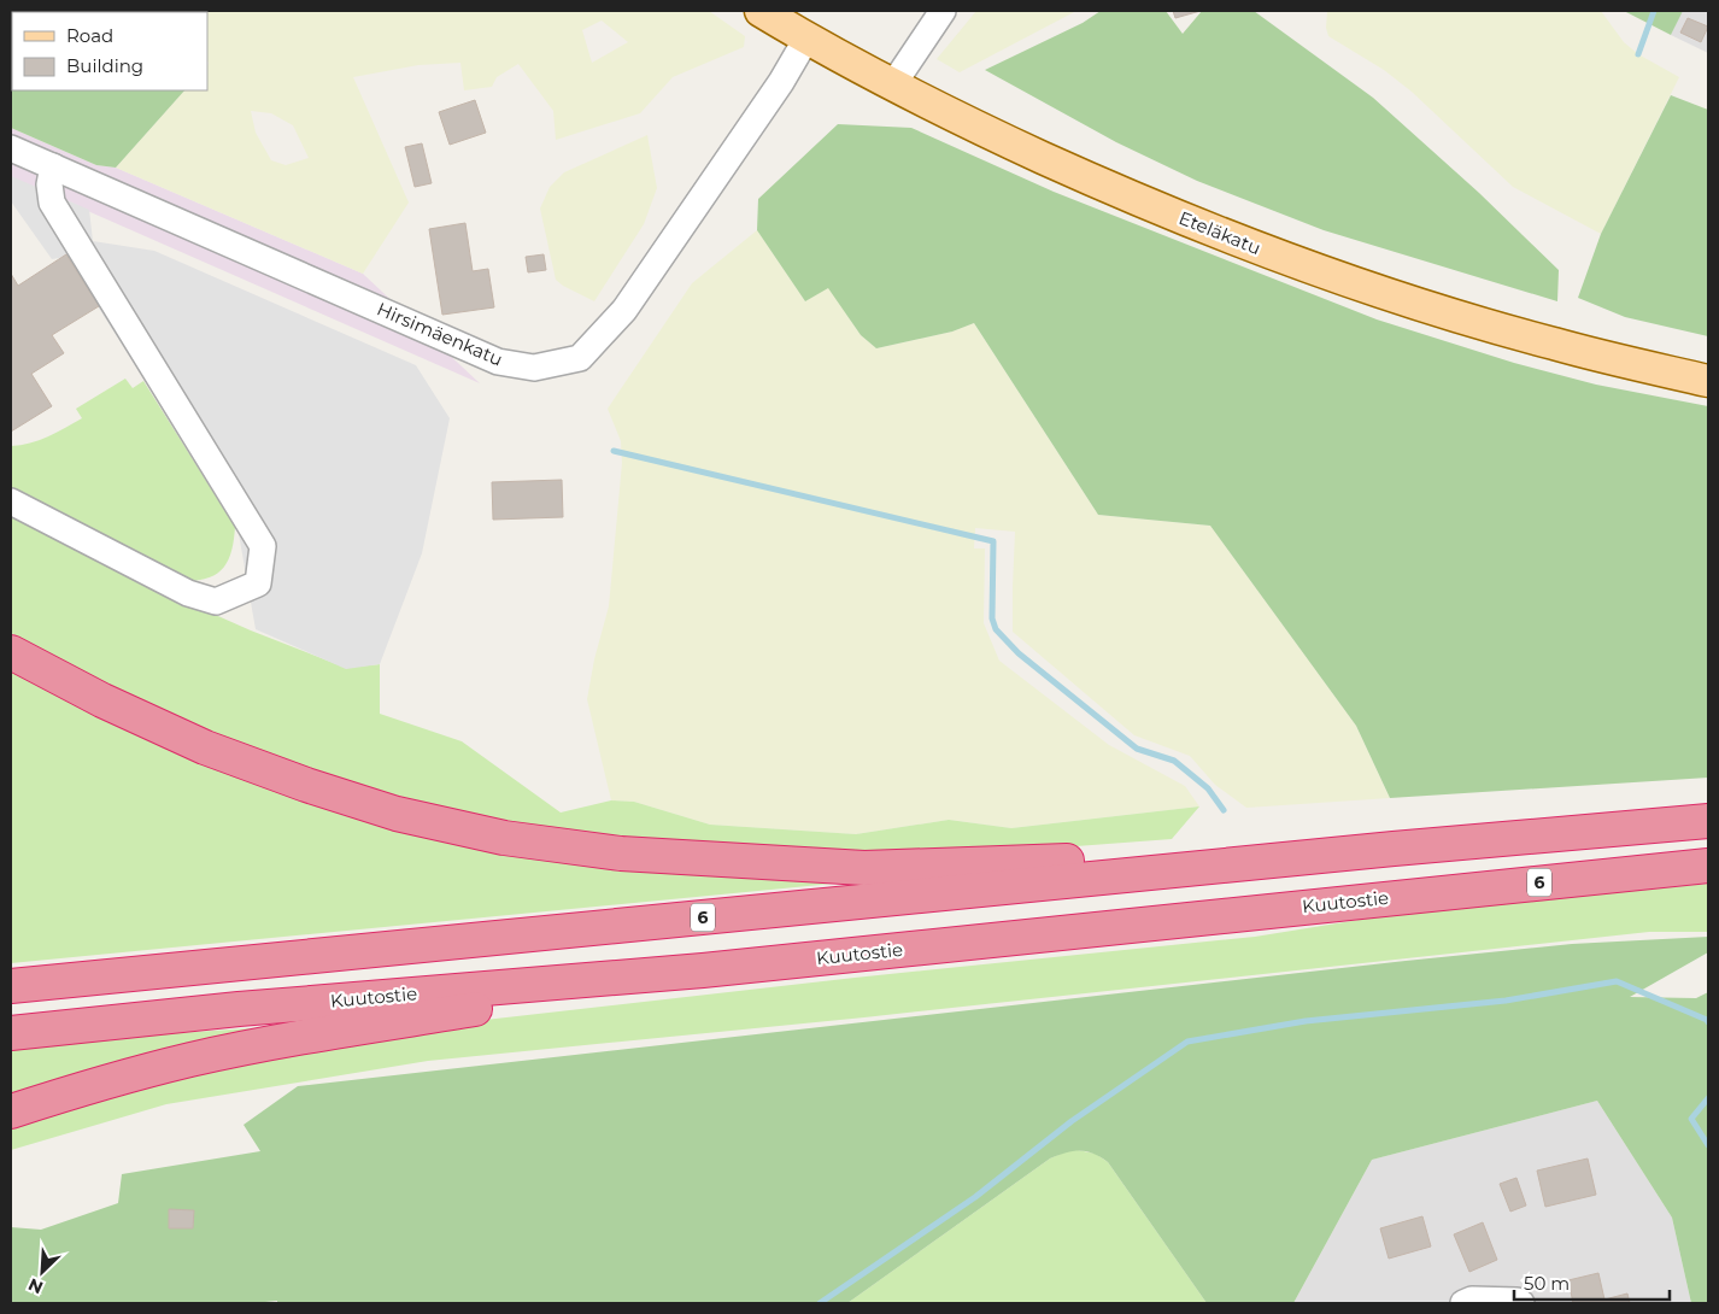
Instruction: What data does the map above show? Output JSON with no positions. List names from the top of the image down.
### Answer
{
  "streets": {
    "highway": ["6", "Kuutostie"],
    "main road": ["Eteläkatu"],
    "street": ["Hirsimäenkatu"]
  },
  "crossings": [
    ["Eteläkatu", "Hirsimäenkatu"]
  ],
  "legend": ["Road", "Building"],
  "scale_bar": "50 m",
  "north": "bottom left"
}
